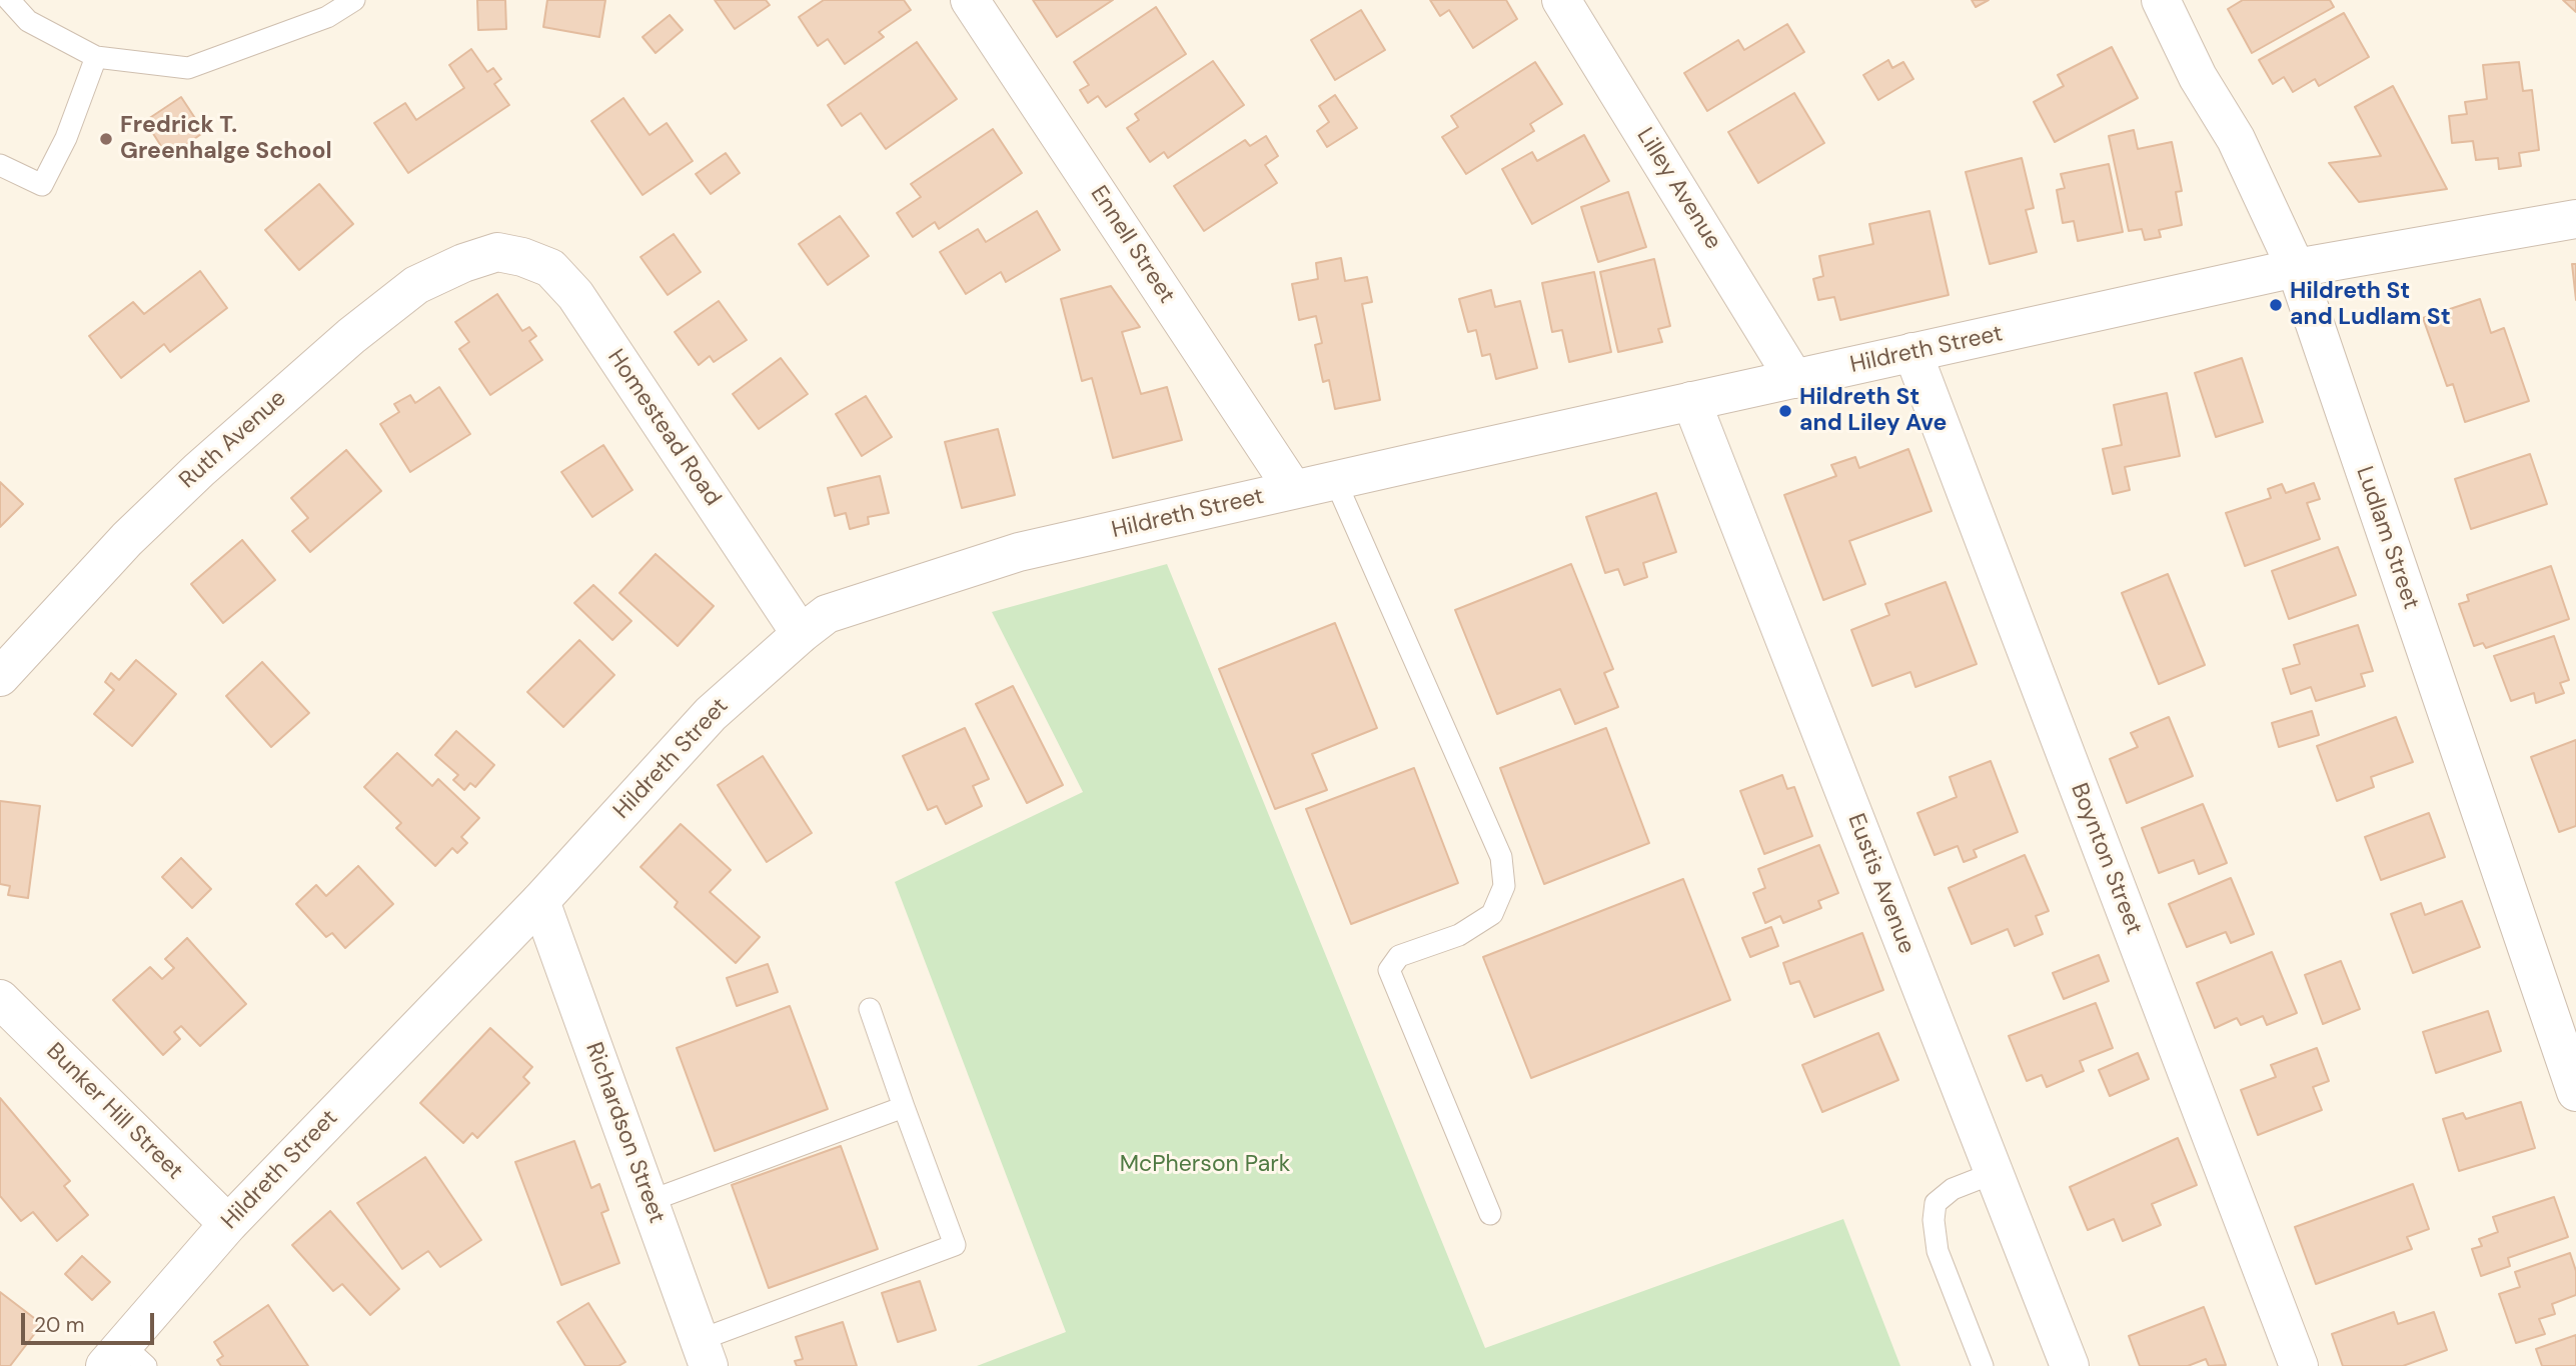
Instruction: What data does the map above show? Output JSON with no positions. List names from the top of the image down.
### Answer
{
  "streets": {
    "street": [
      "Lilley Avenue",
      "Ennell Street",
      "Hildreth Street",
      "Homestead Road",
      "Ruth Avenue",
      "Ludlam Street",
      "Boynton Street",
      "Eustis Avenue",
      "Bunker Hill Street",
      "Richardson Street"
    ]
  },
  "crossings": [
    ["Lilley Avenue", "Hildreth Street"],
    ["Ennell Street", "Hildreth Street"],
    ["Hildreth Street", "Homestead Road"],
    ["Hildreth Street", "Ludlam Street"],
    ["Hildreth Street", "Boynton Street"],
    ["Hildreth Street", "Eustis Avenue"],
    ["Hildreth Street", "Bunker Hill Street"],
    ["Hildreth Street", "Richardson Street"],
    ["Homestead Road", "Ruth Avenue"]
  ],
  "parks": ["McPherson Park"],
  "places": ["Fredrick T. Greenhalge School", "Hildreth St and Ludlam St", "Hildreth St and Liley Ave"],
  "scale_bar": "20 m"
}
